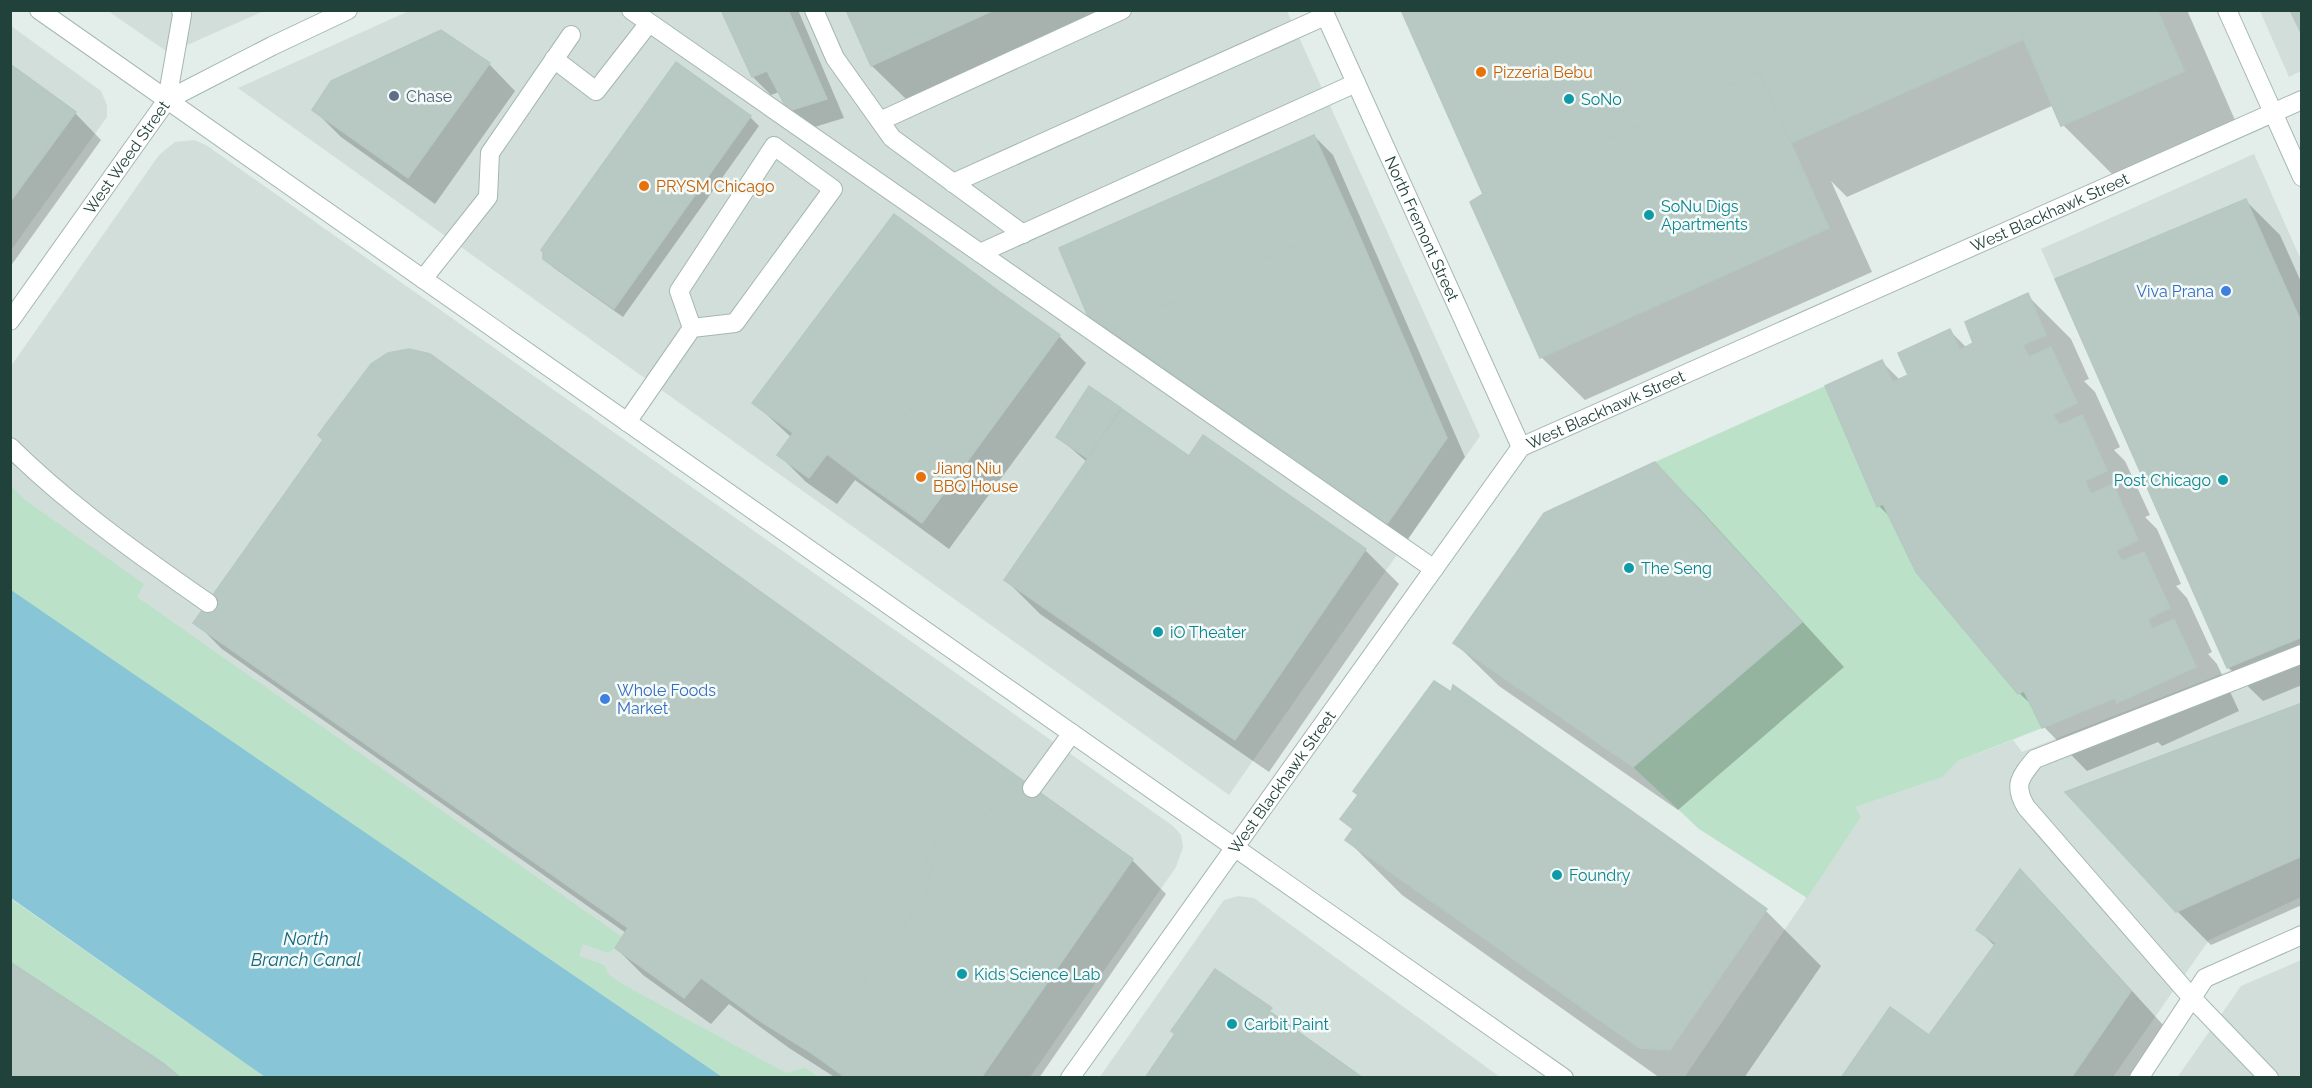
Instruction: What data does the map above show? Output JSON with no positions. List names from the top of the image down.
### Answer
{
  "streets": {
    "street": ["West Weed Street", "West Blackhawk Street", "North Fremont Street"]
  },
  "crossings": [
    ["West Blackhawk Street", "North Fremont Street"]
  ],
  "water": ["North Branch Canal"],
  "places": [
    "Pizzeria Bebu",
    "Chase",
    "SoNo",
    "PRYSM Chicago",
    "SoNu Digs Apartments",
    "Viva Prana",
    "Jiang Niu BBQ House",
    "Post Chicago",
    "The Seng",
    "iO Theater",
    "Whole Foods Market",
    "Foundry",
    "Kids Science Lab",
    "Carbit Paint"
  ]
}
